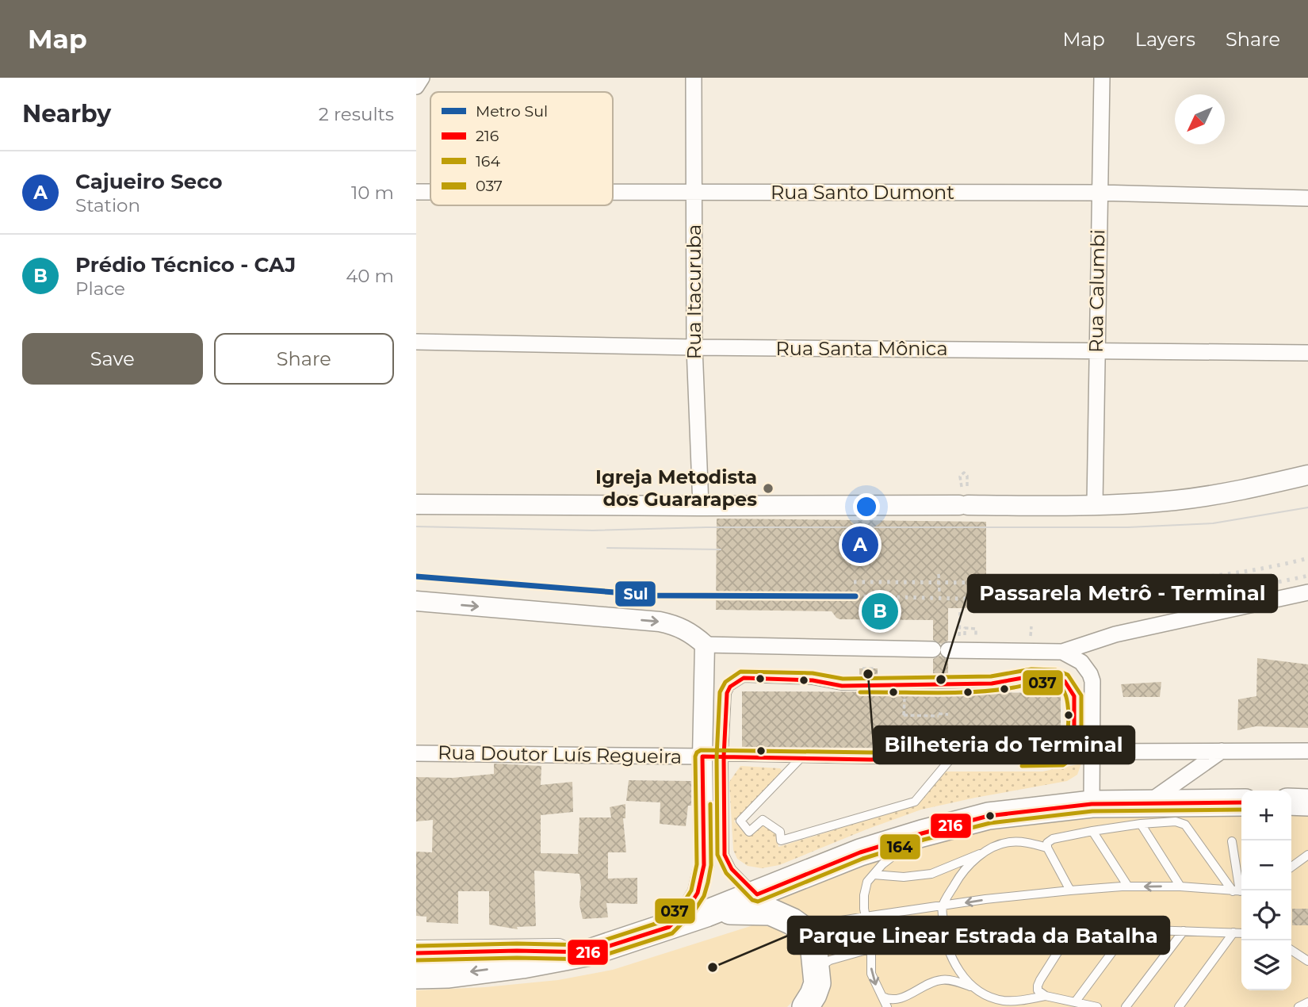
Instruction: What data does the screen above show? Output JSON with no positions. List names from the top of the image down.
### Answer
{
  "streets": {
    "street": [
      "Rua Santo Dumont",
      "Rua Calumbi",
      "Rua Itacuruba",
      "Rua Santa Mônica",
      "Rua Doutor Luís Regueira"
    ]
  },
  "crossings": [
    ["Rua Santo Dumont", "Rua Calumbi"],
    ["Rua Santo Dumont", "Rua Itacuruba"],
    ["Rua Calumbi", "Rua Santa Mônica"],
    ["Rua Itacuruba", "Rua Santa Mônica"]
  ],
  "places": [
    "Igreja Metodista dos Guararapes",
    "Bilheteria do Terminal",
    "Passarela Metrô - Terminal",
    "Parque Linear Estrada da Batalha"
  ],
  "lines": [
    "metro line Sul",
    "transit line 164",
    "transit line 216",
    "transit line 037"
  ],
  "legend": [
    "Metro Sul",
    "216",
    "164",
    "037"
  ],
  "north": "bottom left",
  "page": {
    "header": "Map",
    "nav": ["Map", "Layers", "Share"],
    "heading": ["Nearby", "2 results"],
    "list": [
      {
        "mark": "A",
        "name": "Cajueiro Seco",
        "note": "Station",
        "value": "10 m"
      },
      {
        "mark": "B",
        "name": "Prédio Técnico - CAJ",
        "note": "Place",
        "value": "40 m"
      }
    ],
    "buttons": ["Save", "Share"],
    "pins": ["A", "B"],
    "map_buttons": ["+", "−"]
  }
}
